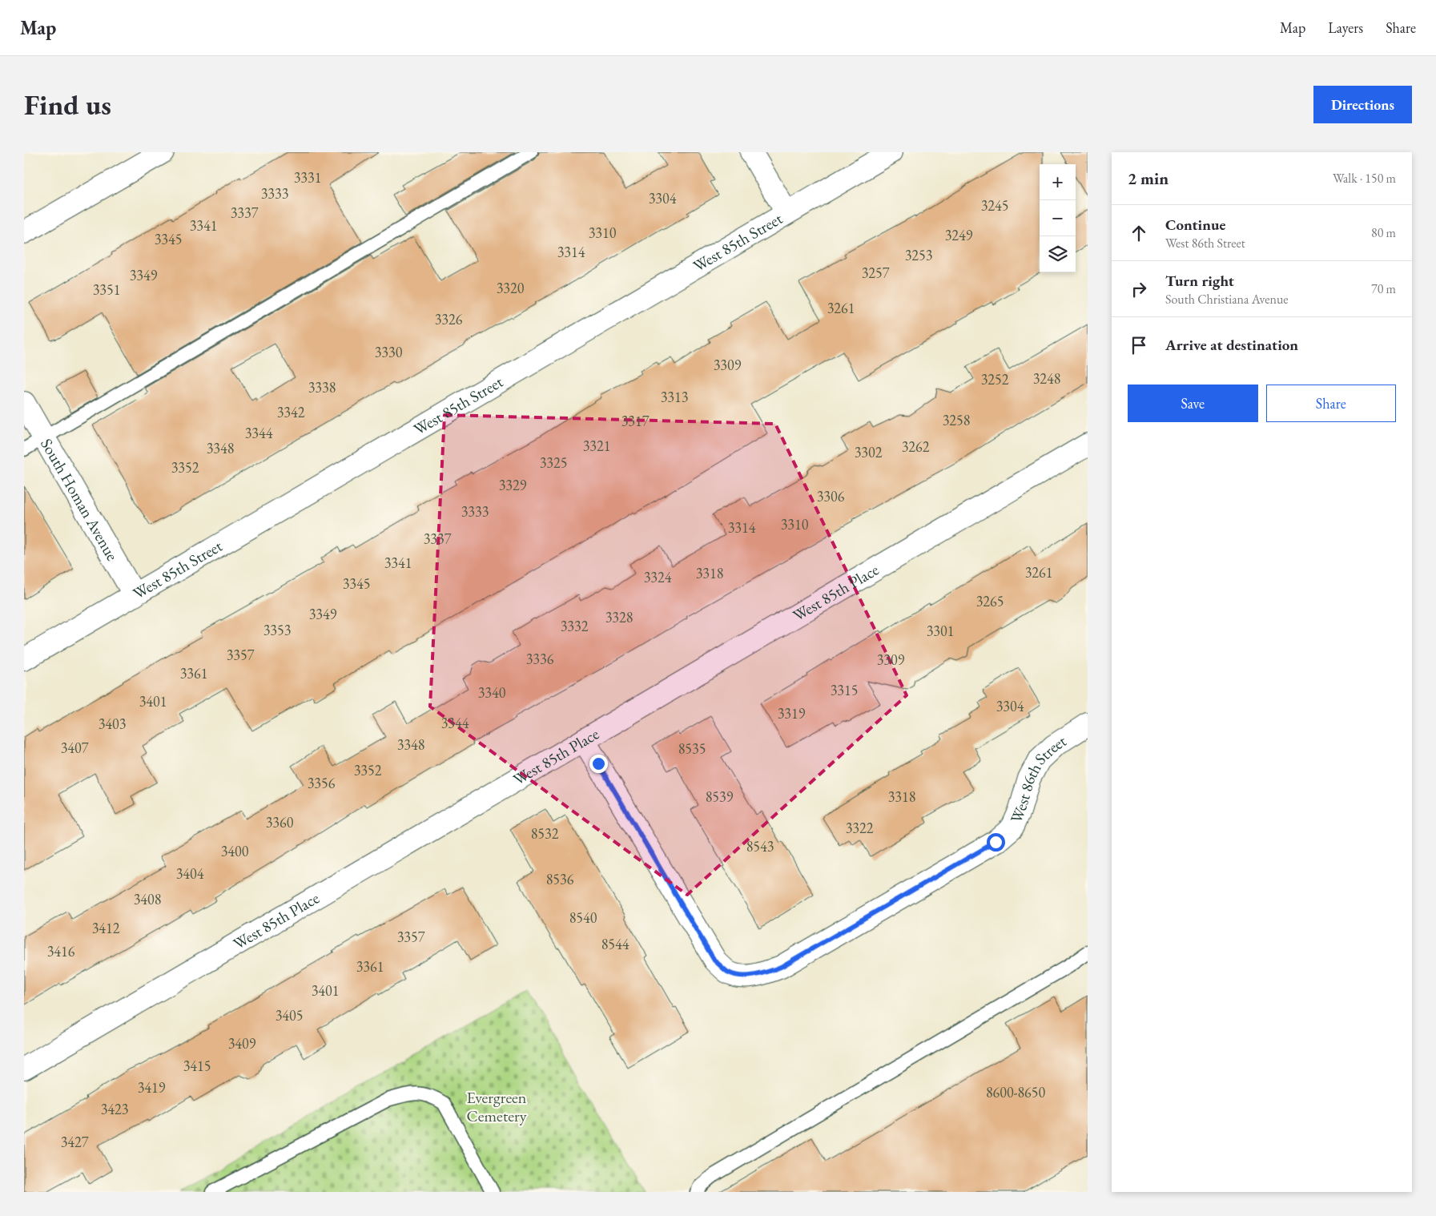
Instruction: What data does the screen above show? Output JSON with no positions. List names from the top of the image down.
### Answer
{
  "streets": {
    "street": [
      "West 85th Street",
      "South Homan Avenue",
      "West 85th Place",
      "West 86th Street"
    ]
  },
  "crossings": [
    ["West 85th Street", "South Homan Avenue"],
    ["West 85th Place", "West 86th Street"]
  ],
  "parks": ["Evergreen Cemetery"],
  "house_numbers": [
    "3331",
    "3333",
    "3304",
    "3245",
    "3337",
    "3341",
    "3310",
    "3249",
    "3345",
    "3314",
    "3253",
    "3257",
    "3349",
    "3320",
    "3351",
    "3261",
    "3326",
    "3330",
    "3309",
    "3248",
    "3252",
    "3338",
    "3313",
    "3342",
    "3258",
    "3317",
    "3344",
    "3321",
    "3262",
    "3348",
    "3302",
    "3325",
    "3352",
    "3329",
    "3306",
    "3333",
    "3310",
    "3314",
    "3337",
    "3341",
    "3261",
    "3318",
    "3324",
    "3345",
    "3265",
    "3349",
    "3328",
    "3332",
    "3353",
    "3301",
    "3357",
    "3336",
    "3309",
    "3361",
    "3315",
    "3340",
    "3401",
    "3304",
    "3319",
    "3344",
    "3403",
    "3348",
    "3407",
    "8535",
    "3352",
    "3356",
    "8539",
    "3318",
    "3360",
    "3322",
    "8532",
    "8543",
    "3400",
    "3404",
    "8536",
    "3408",
    "8540",
    "3412",
    "3357",
    "8544",
    "3416",
    "3361",
    "3401",
    "3405",
    "3409",
    "3415",
    "3419",
    "8600-8650",
    "3423",
    "3427"
  ],
  "page": {
    "header": "Map",
    "nav": ["Map", "Layers", "Share"],
    "buttons": [
      "Directions",
      ["Save", "Share"]
    ],
    "title": "Find us",
    "heading": ["2 min", "Walk · 150 m"],
    "map_buttons": ["+", "−"],
    "list": [
      ["Continue", "West 86th Street", "80 m"],
      ["Turn right", "South Christiana Avenue", "70 m"],
      "Arrive at destination"
    ]
  }
}
